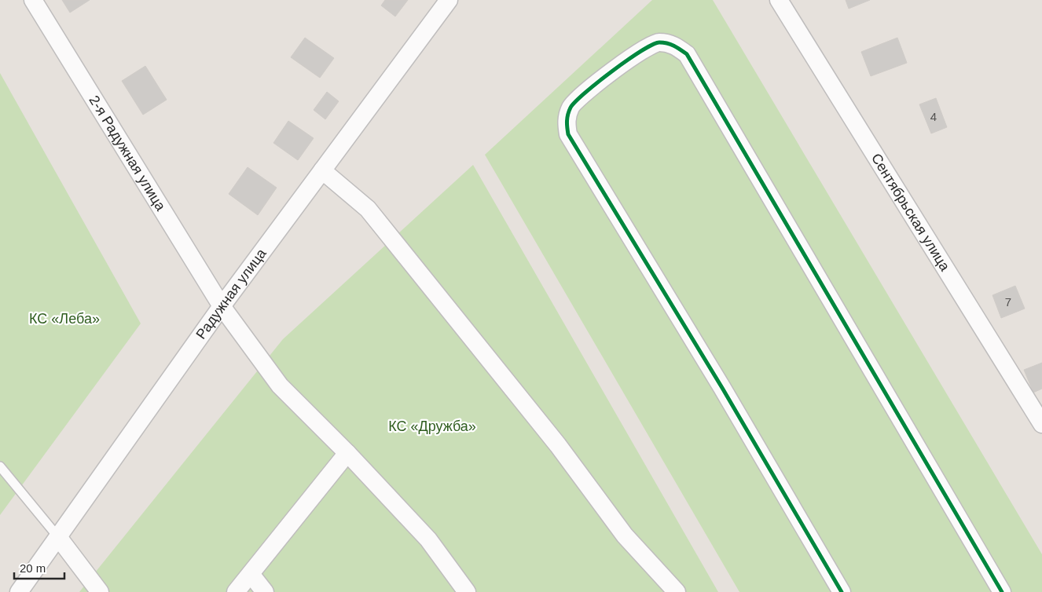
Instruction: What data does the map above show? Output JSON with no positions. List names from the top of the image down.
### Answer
{
  "streets": {
    "street": ["2-я Радужная улица", "Сентябрьская улица", "Радужная улица"]
  },
  "crossings": [
    ["2-я Радужная улица", "Радужная улица"]
  ],
  "parks": ["КС «Леба»", "КС «Дружба»"],
  "house_numbers": ["4", "7"],
  "scale_bar": "20 m"
}
